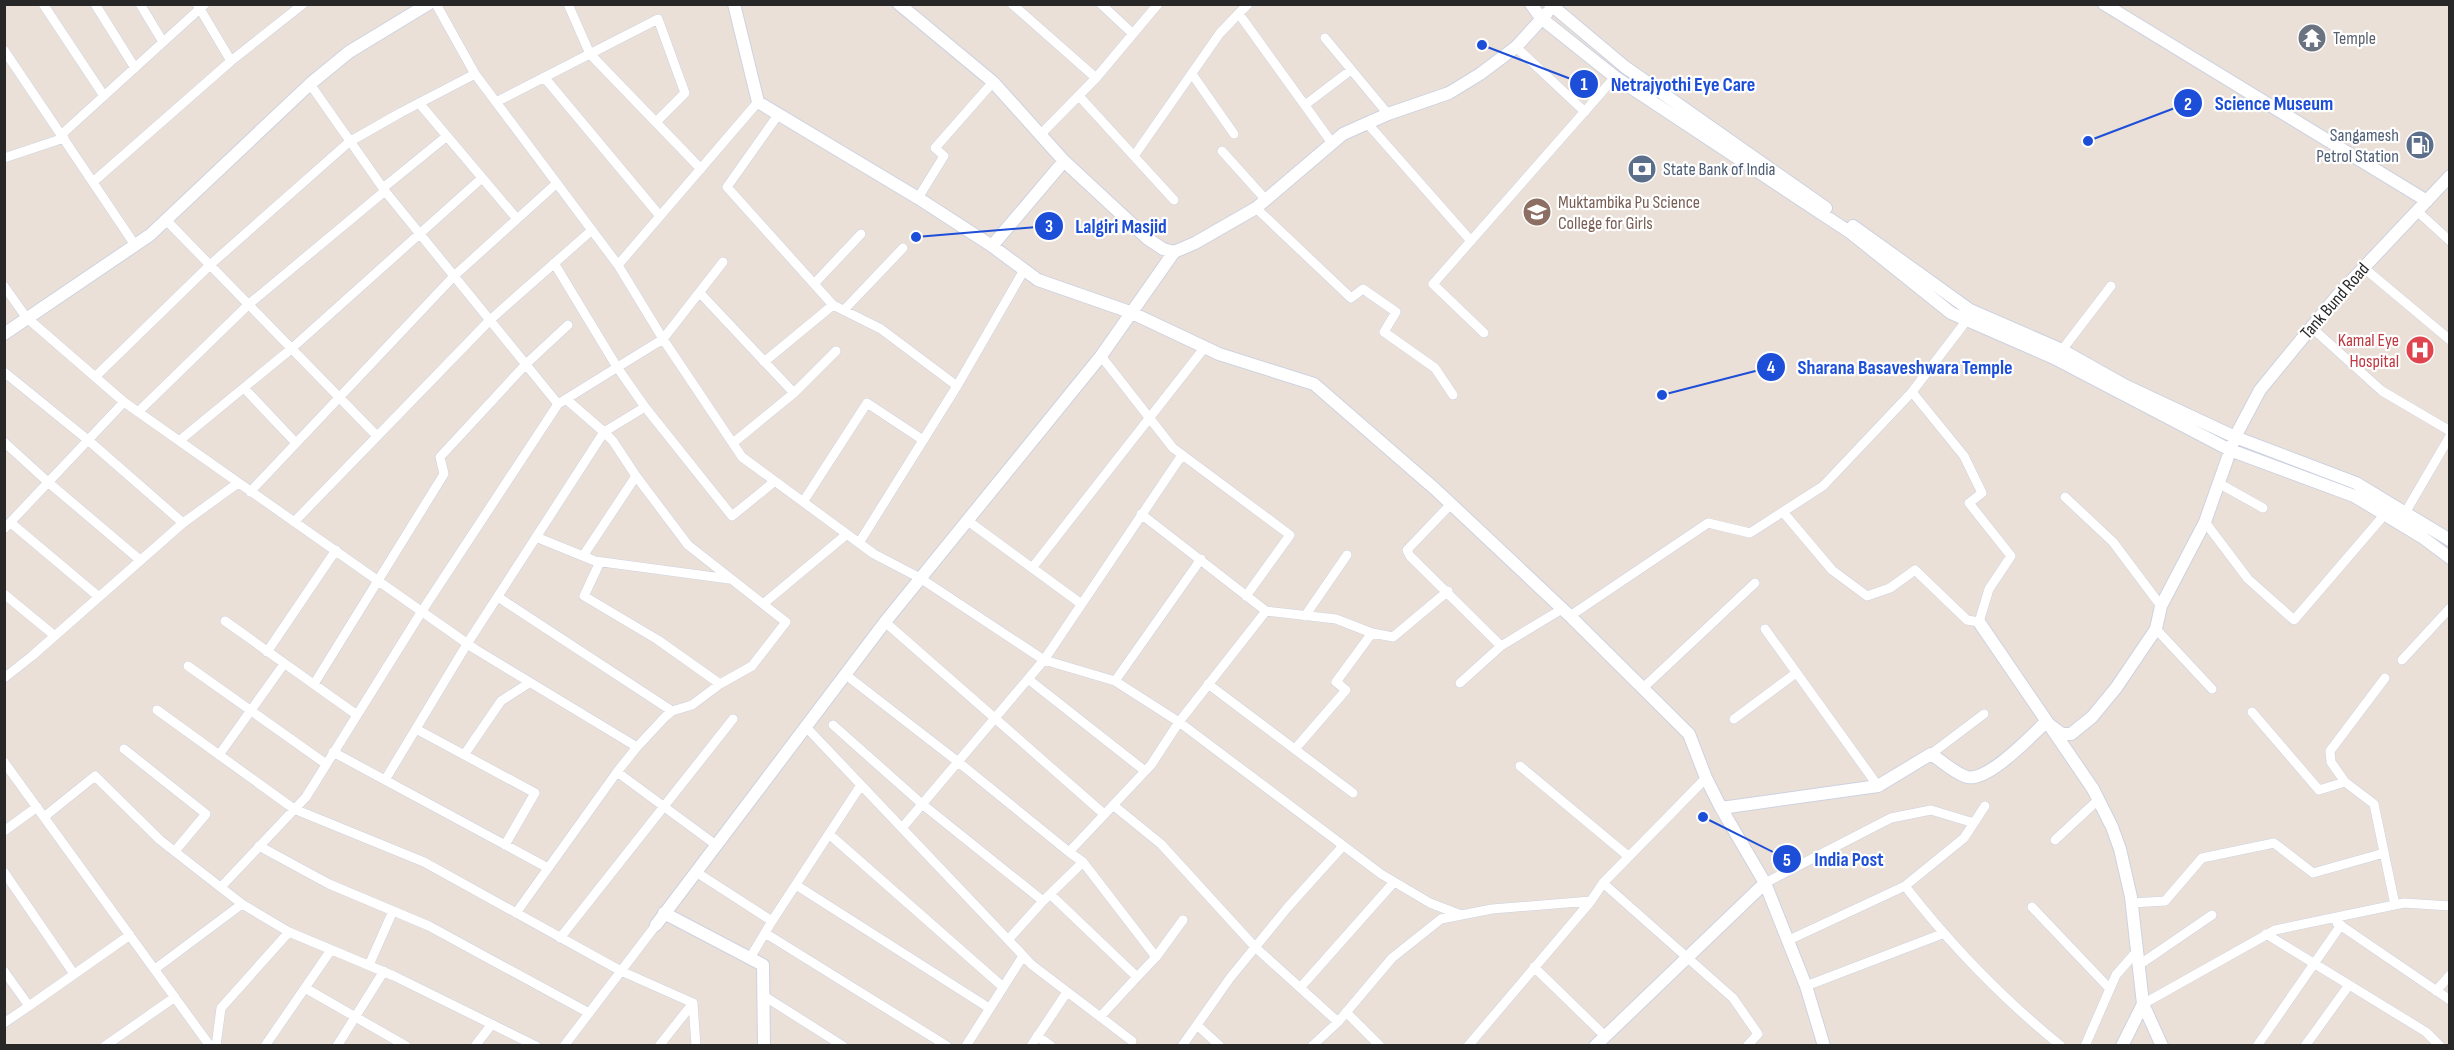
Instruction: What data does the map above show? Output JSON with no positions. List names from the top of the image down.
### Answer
{
  "streets": {
    "street": ["Tank Bund Road"]
  },
  "places": {
    "temple": ["Temple"],
    "other": [
      "Netrajyothi Eye Care",
      "Science Museum",
      "Lalgiri Masjid",
      "Sharana Basaveshwara Temple",
      "India Post"
    ],
    "fuel station": ["Sangamesh Petrol Station"],
    "bank": ["State Bank of India"],
    "school or university": ["Muktambika Pu Science College for Girls"],
    "hospital": ["Kamal Eye Hospital"]
  }
}
